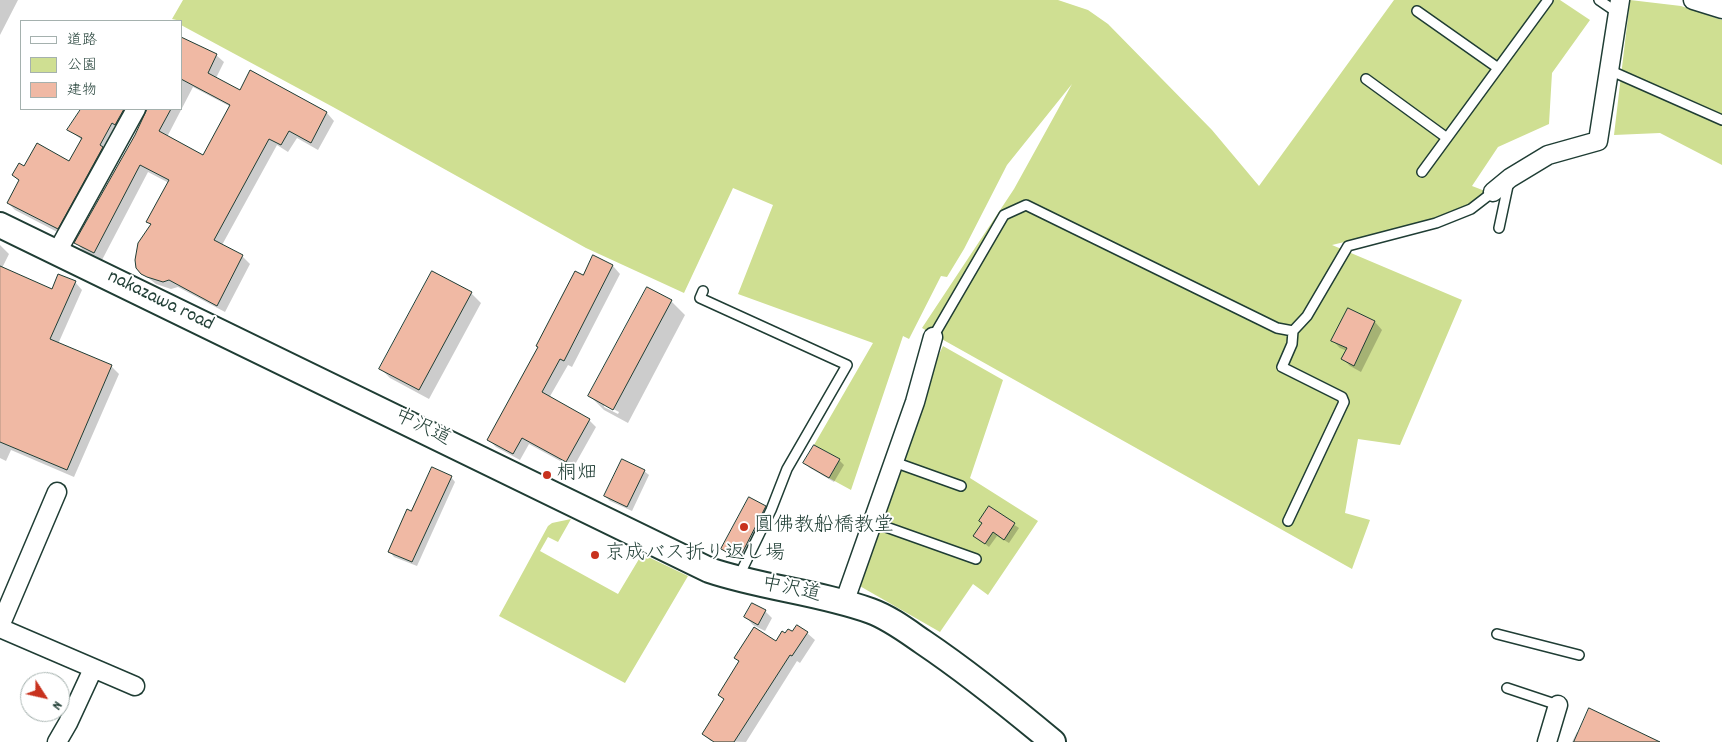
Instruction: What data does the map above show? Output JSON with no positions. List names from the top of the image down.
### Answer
{
  "streets": {
    "street": ["nakazawa road", "中沢道"]
  },
  "crossings": [
    ["nakazawa road", "中沢道"]
  ],
  "places": ["桐畑", "圓佛教船橋教堂", "京成バス折り返し場"],
  "legend": ["道路", "公園", "建物"],
  "north": "bottom right"
}
